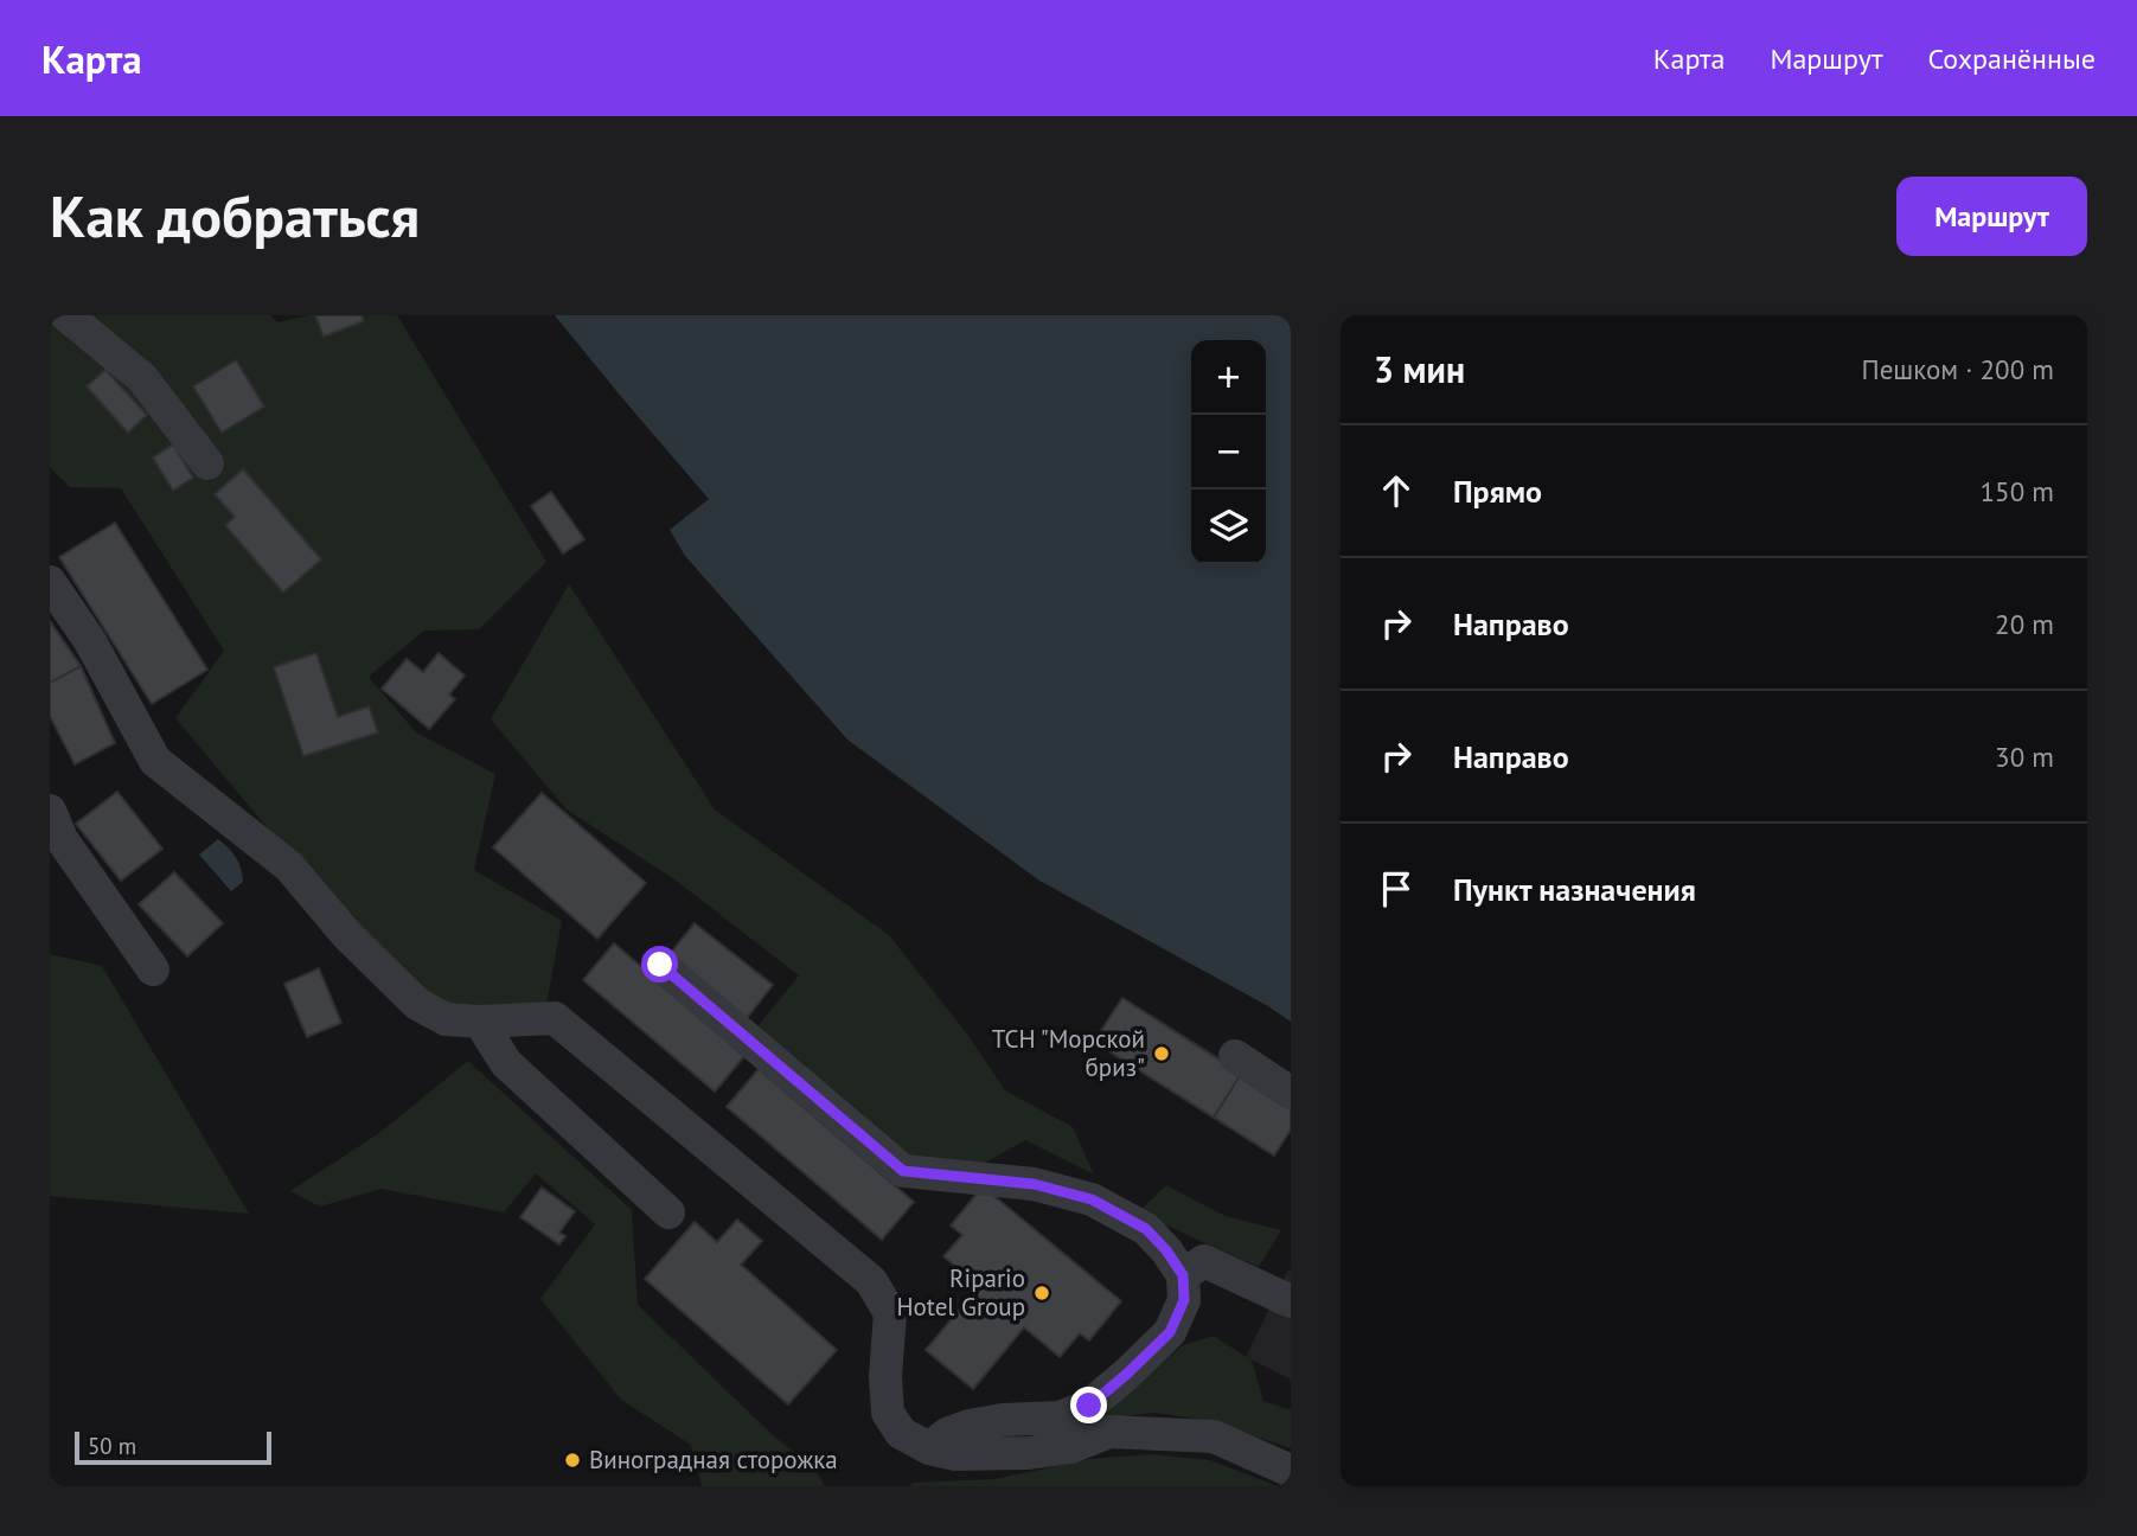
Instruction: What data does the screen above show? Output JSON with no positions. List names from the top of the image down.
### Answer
{
  "places": ["ТСН \"Морской бриз\"", "Ripario Hotel Group", "Виноградная сторожка"],
  "scale_bar": "50 m",
  "page": {
    "header": "Карта",
    "nav": ["Карта", "Маршрут", "Сохранённые"],
    "buttons": "Маршрут",
    "title": "Как добраться",
    "heading": ["3 мин", "Пешком · 200 m"],
    "map_buttons": ["+", "−"],
    "list": [
      ["Прямо", "150 m"],
      ["Направо", "20 m"],
      ["Направо", "30 m"],
      "Пункт назначения"
    ],
    "scale": "50 m"
  }
}
